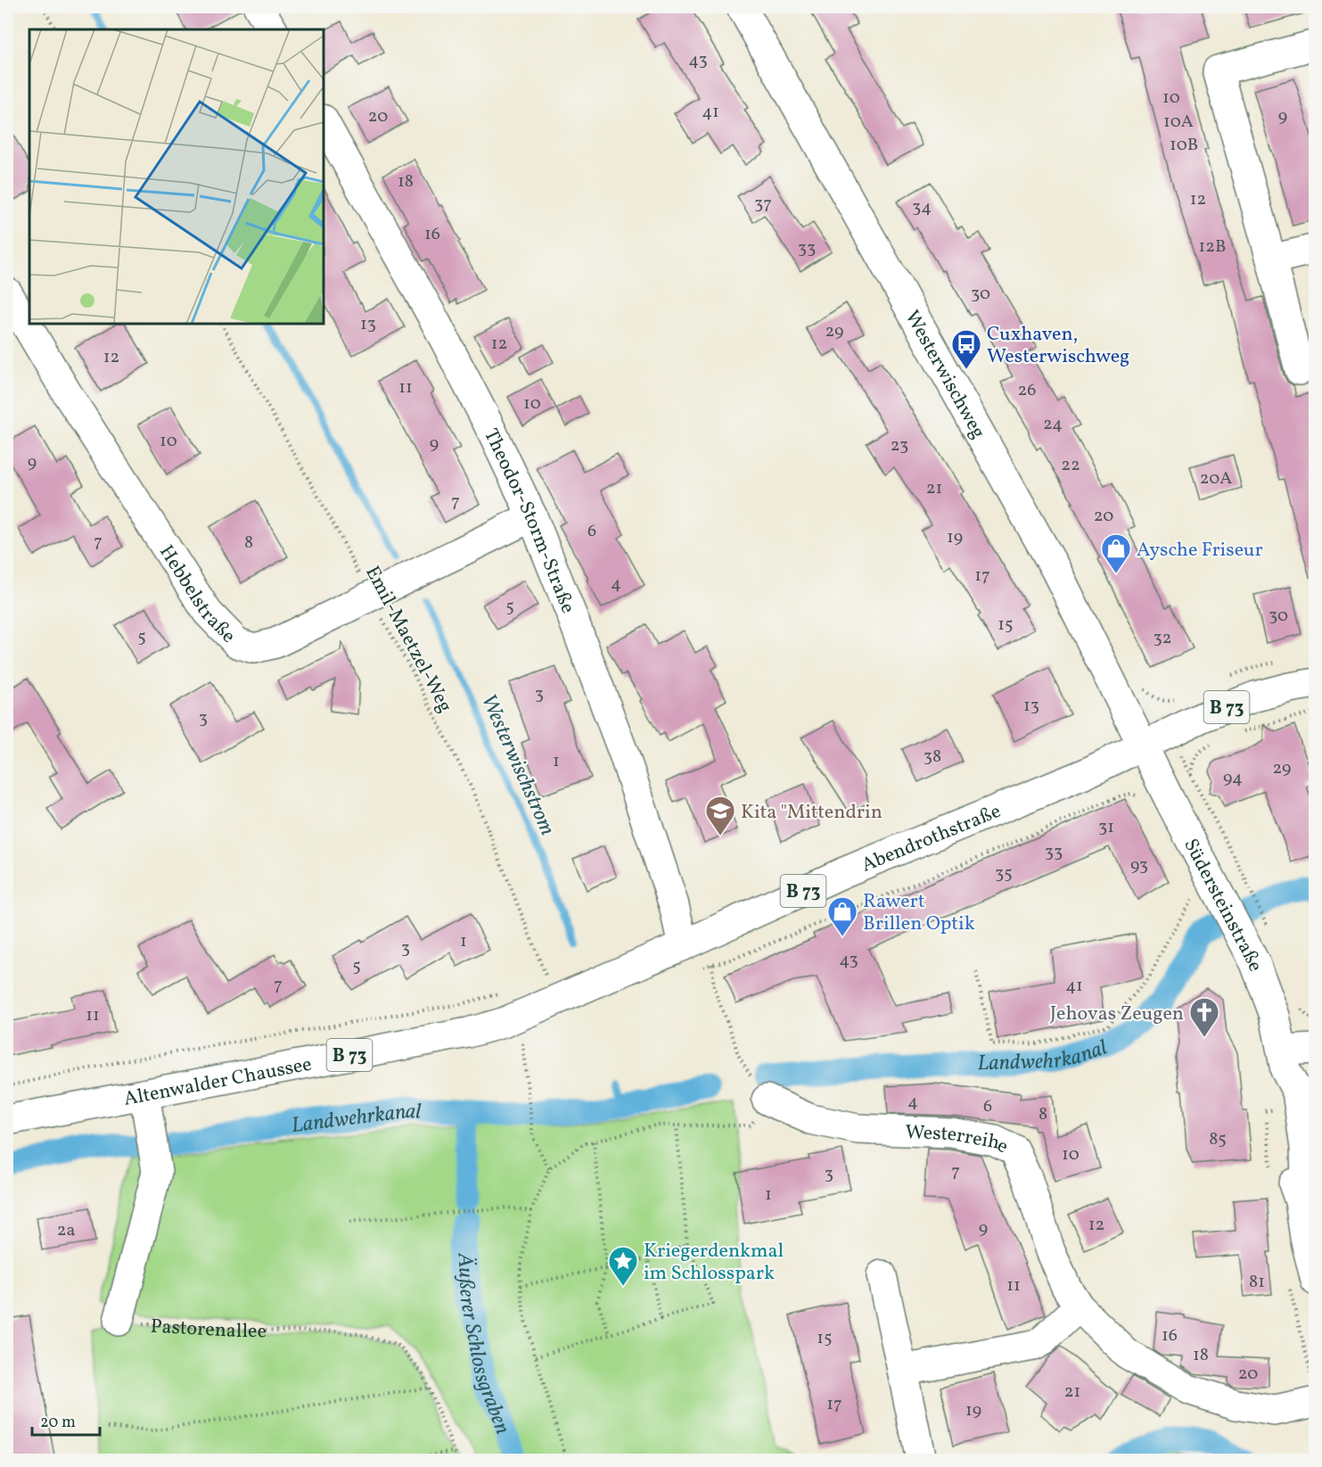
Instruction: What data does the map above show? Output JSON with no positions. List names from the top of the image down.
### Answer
{
  "streets": {
    "street": [
      "Westerwischweg",
      "Theodor-Storm-Straße",
      "Hebbelstraße",
      "B 73",
      "Abendrothstraße",
      "Südersteinstraße",
      "Altenwalder Chaussee",
      "Westerreihe"
    ],
    "path": ["Emil-Maetzel-Weg", "Pastorenallee"]
  },
  "crossings": [
    ["Westerwischweg", "Abendrothstraße"],
    ["Westerwischweg", "Südersteinstraße"],
    ["Theodor-Storm-Straße", "Hebbelstraße"],
    ["Theodor-Storm-Straße", "Abendrothstraße"],
    ["Hebbelstraße", "Emil-Maetzel-Weg"],
    ["Emil-Maetzel-Weg", "Abendrothstraße"],
    ["Emil-Maetzel-Weg", "Altenwalder Chaussee"],
    ["Abendrothstraße", "Südersteinstraße"],
    ["Abendrothstraße", "Altenwalder Chaussee"]
  ],
  "water": ["Westerwischstrom", "Landwehrkanal", "Äußerer Schlossgraben"],
  "places": {
    "bus stop": ["Cuxhaven, Westerwischweg"],
    "shop": ["Aysche Friseur", "Rawert Brillen Optik"],
    "school or university": ["Kita \"Mittendrin"],
    "church": ["Jehovas Zeugen"],
    "place": ["Kriegerdenkmal im Schlosspark"]
  },
  "house_numbers": [
    "43",
    "10",
    "41",
    "20",
    "9",
    "10A",
    "10B",
    "18",
    "12",
    "37",
    "34",
    "16",
    "12B",
    "33",
    "30",
    "13",
    "29",
    "12",
    "12",
    "11",
    "26",
    "10",
    "24",
    "10",
    "9",
    "23",
    "9",
    "22",
    "20A",
    "21",
    "7",
    "20",
    "6",
    "19",
    "7",
    "8",
    "17",
    "4",
    "5",
    "30",
    "15",
    "5",
    "32",
    "3",
    "13",
    "3",
    "38",
    "1",
    "29",
    "94",
    "31",
    "33",
    "93",
    "35",
    "1",
    "3",
    "43",
    "5",
    "7",
    "41",
    "11",
    "4",
    "6",
    "8",
    "85",
    "10",
    "7",
    "3",
    "1",
    "12",
    "9",
    "2a",
    "81",
    "11",
    "16",
    "15",
    "18",
    "20",
    "21",
    "17",
    "19"
  ],
  "scale_bar": "20 m"
}
